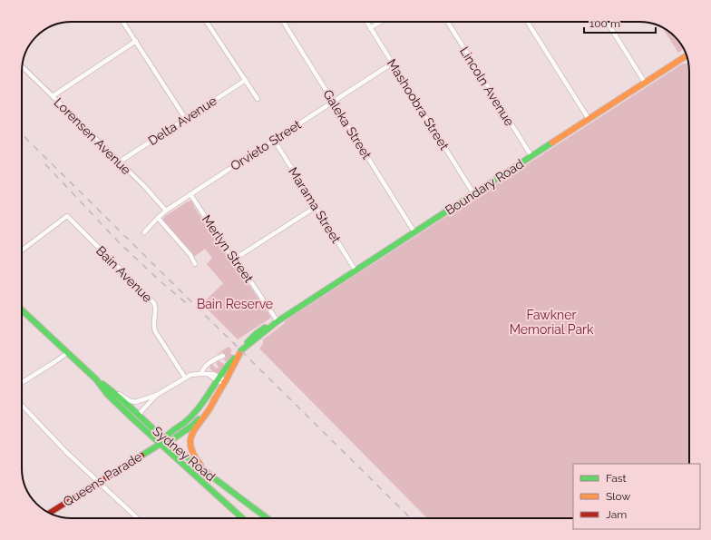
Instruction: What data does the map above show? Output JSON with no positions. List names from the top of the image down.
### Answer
{
  "streets": {
    "main road": ["Boundary Road", "Sydney Road", "Queens Parade"],
    "street": [
      "Lincoln Avenue",
      "Mashoobra Street",
      "Delta Avenue",
      "Galeka Street",
      "Lorensen Avenue",
      "Orvieto Street",
      "Marama Street",
      "Merlyn Street",
      "Bain Avenue"
    ]
  },
  "crossings": [
    ["Lincoln Avenue", "Boundary Road"],
    ["Mashoobra Street", "Orvieto Street"],
    ["Mashoobra Street", "Boundary Road"],
    ["Delta Avenue", "Lorensen Avenue"],
    ["Galeka Street", "Orvieto Street"],
    ["Galeka Street", "Boundary Road"],
    ["Lorensen Avenue", "Orvieto Street"],
    ["Orvieto Street", "Marama Street"],
    ["Orvieto Street", "Merlyn Street"],
    ["Boundary Road", "Marama Street"],
    ["Boundary Road", "Merlyn Street"],
    ["Boundary Road", "Sydney Road"],
    ["Boundary Road", "Queens Parade"],
    ["Sydney Road", "Queens Parade"]
  ],
  "parks": ["Bain Reserve", "Fawkner Memorial Park"],
  "legend": ["Fast", "Slow", "Jam"],
  "scale_bar": "100 m"
}
